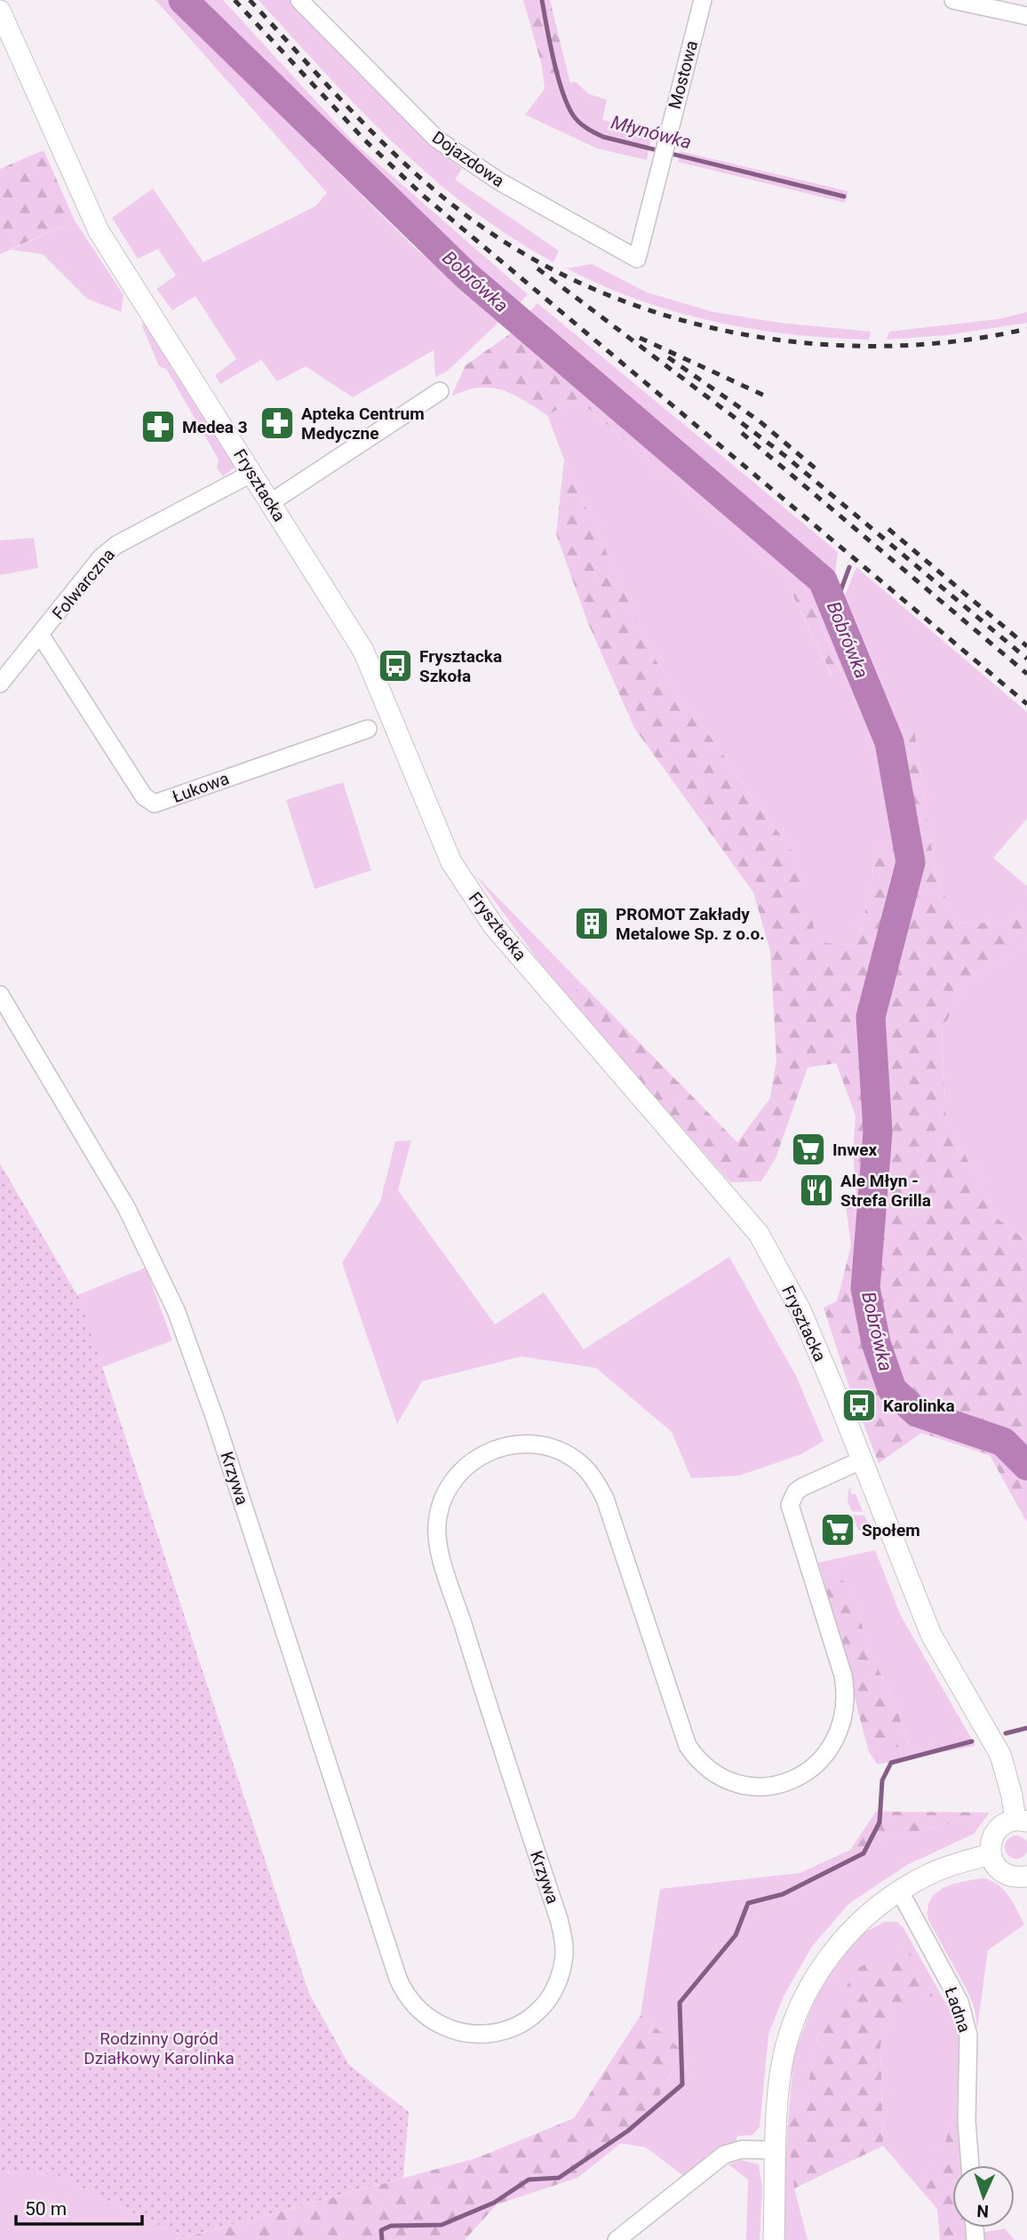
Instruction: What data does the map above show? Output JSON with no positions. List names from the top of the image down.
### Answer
{
  "streets": {
    "street": [
      "Mostowa",
      "Dojazdowa",
      "Frysztacka",
      "Folwarczna",
      "Łukowa",
      "Krzywa",
      "Ładna"
    ]
  },
  "crossings": [
    ["Mostowa", "Dojazdowa"],
    ["Frysztacka", "Folwarczna"],
    ["Frysztacka", "Krzywa"],
    ["Folwarczna", "Łukowa"]
  ],
  "water": ["Młynówka", "Bobrówka"],
  "parks": ["Rodzinny Ogród Działkowy Karolinka"],
  "places": {
    "pharmacy": ["Apteka Centrum Medyczne", "Medea 3"],
    "bus stop": ["Frysztacka Szkoła", "Karolinka"],
    "building": ["PROMOT Zakłady Metalowe Sp. z o.o."],
    "supermarket": ["Inwex", "Społem"],
    "restaurant": ["Ale Młyn - Strefa Grilla"]
  },
  "scale_bar": "50 m",
  "north": "bottom"
}
